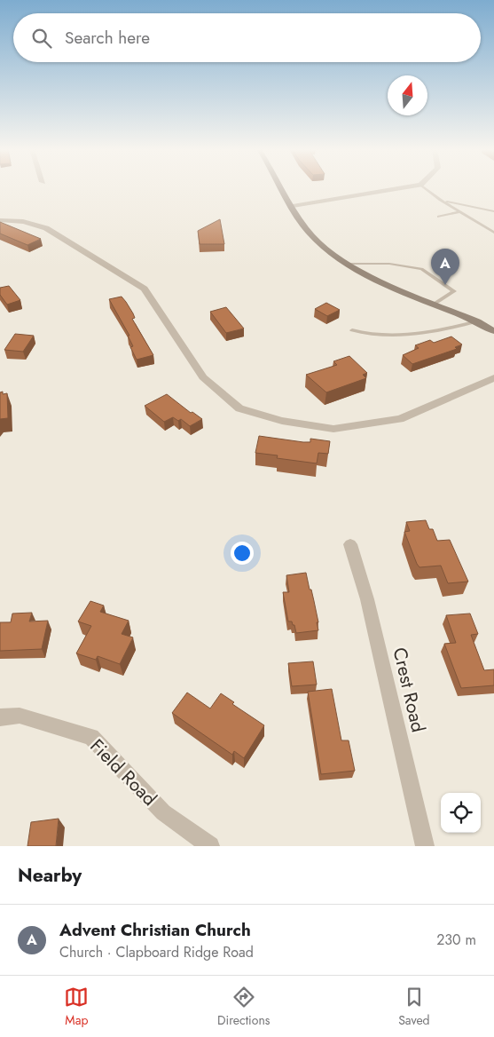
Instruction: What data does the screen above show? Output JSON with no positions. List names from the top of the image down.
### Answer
{
  "streets": {
    "street": ["Crest Road", "Field Road"]
  },
  "north": "top",
  "page": {
    "search": "Search here",
    "pins": "A",
    "heading": "Nearby",
    "list": [
      {
        "mark": "A",
        "name": "Advent Christian Church",
        "note": "Church · Clapboard Ridge Road",
        "value": "230 m"
      }
    ],
    "nav": ["Map", "Directions", "Saved"]
  }
}
